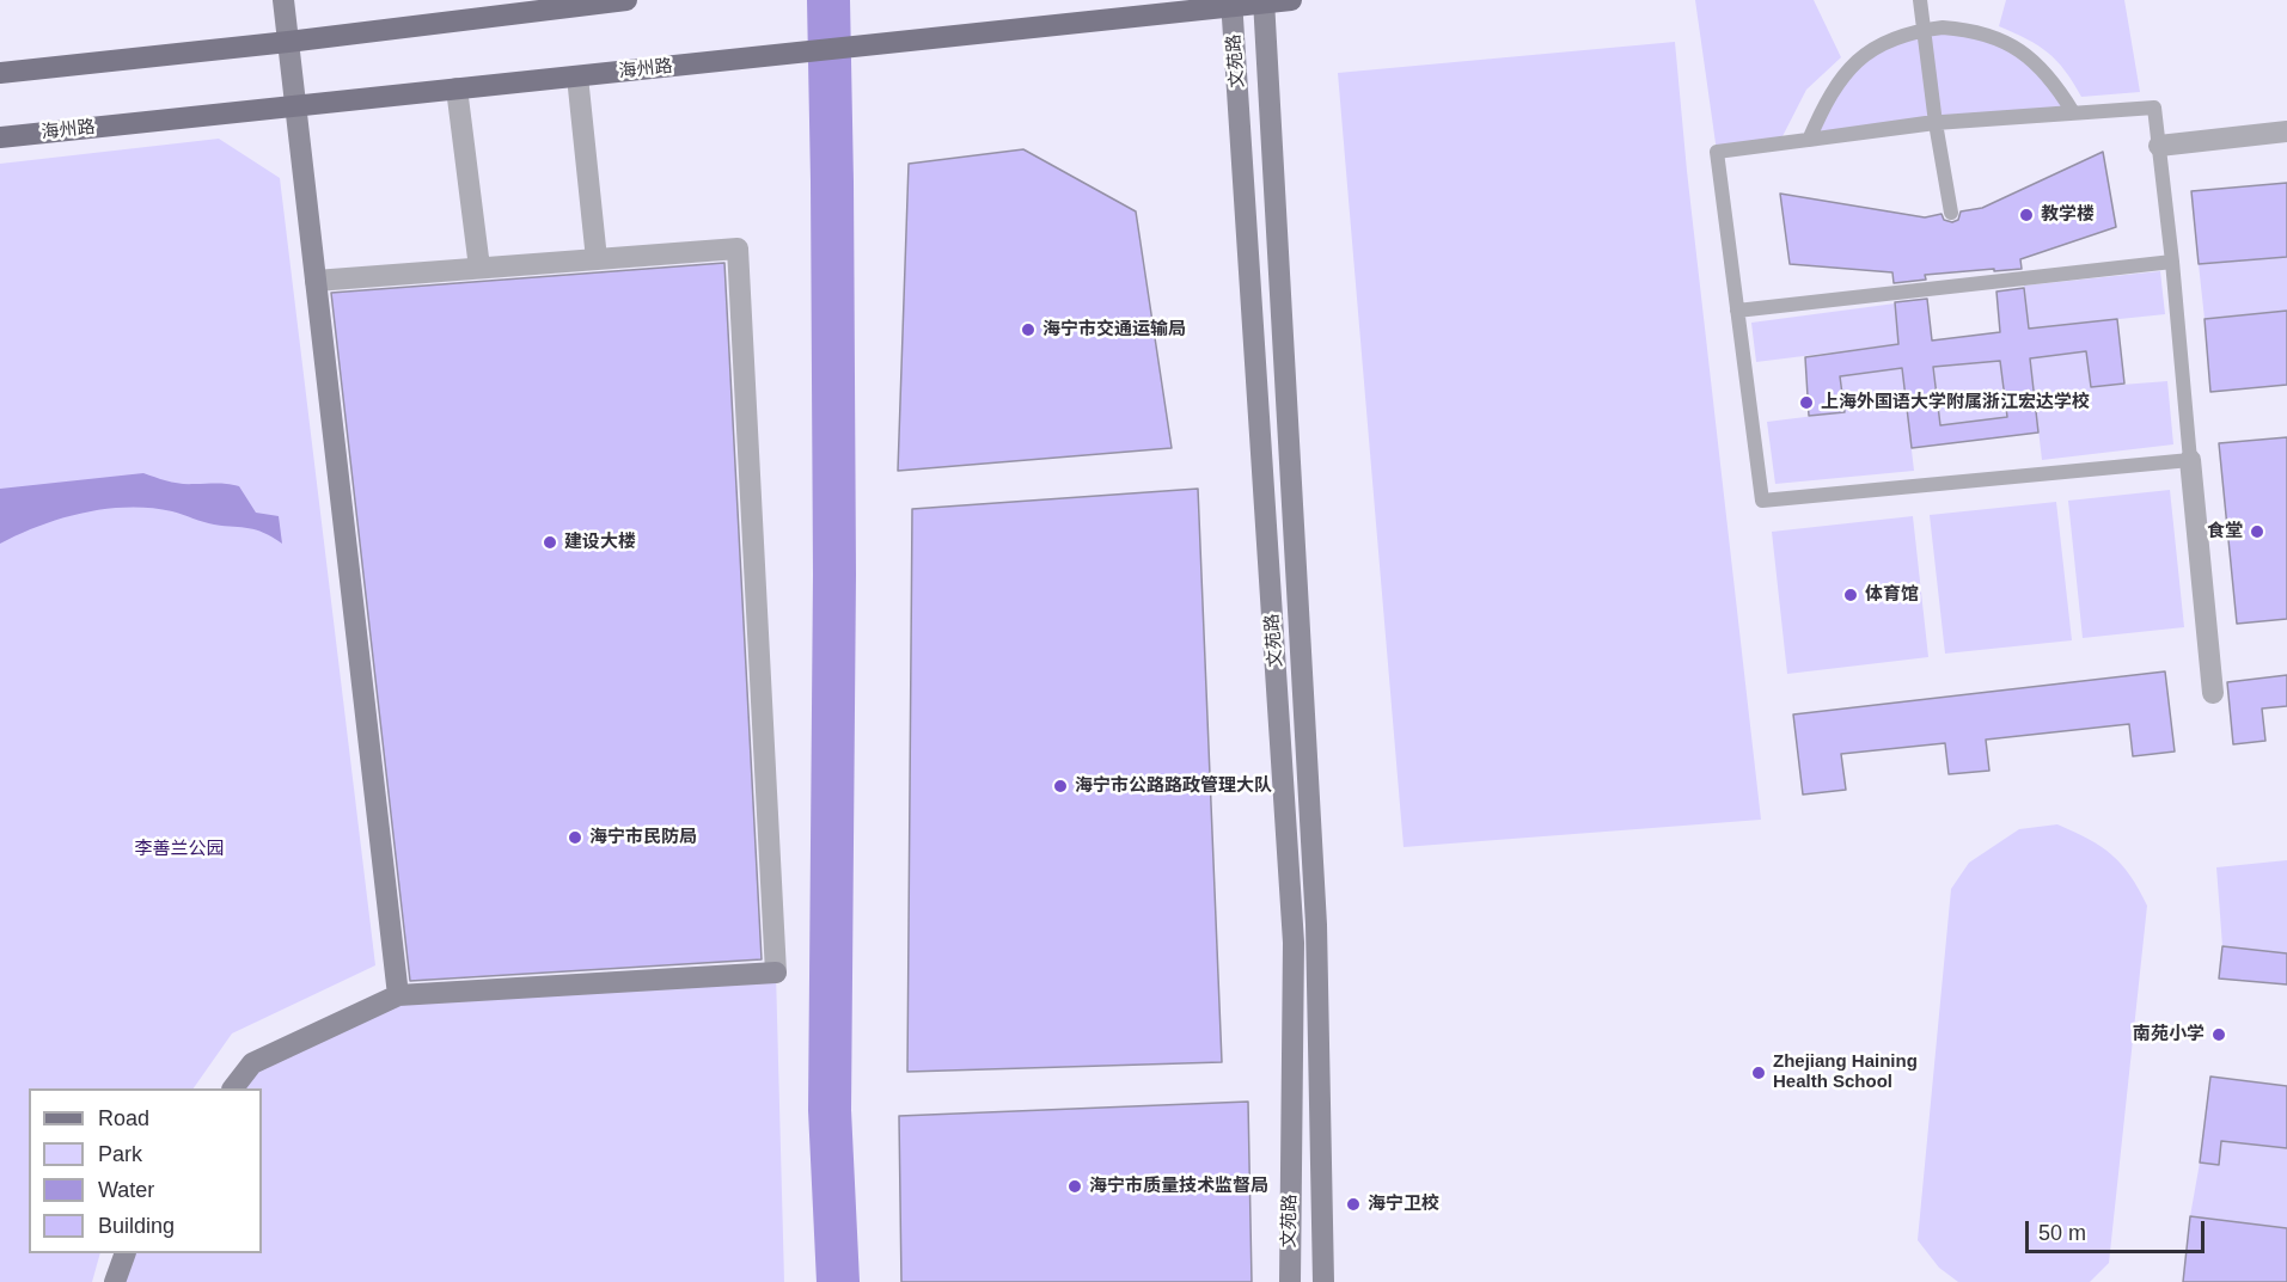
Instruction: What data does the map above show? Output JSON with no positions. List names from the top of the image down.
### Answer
{
  "streets": {
    "main road": ["文苑路", "海州路"]
  },
  "crossings": [
    ["文苑路", "海州路"]
  ],
  "parks": ["李善兰公园"],
  "places": [
    "教学楼",
    "海宁市交通运输局",
    "上海外国语大学附属浙江宏达学校",
    "食堂",
    "建设大楼",
    "体育馆",
    "海宁市公路路政管理大队",
    "海宁市民防局",
    "南苑小学",
    "Zhejiang Haining Health School",
    "海宁市质量技术监督局",
    "海宁卫校"
  ],
  "legend": [
    "Road",
    "Park",
    "Water",
    "Building"
  ],
  "scale_bar": "50 m"
}
